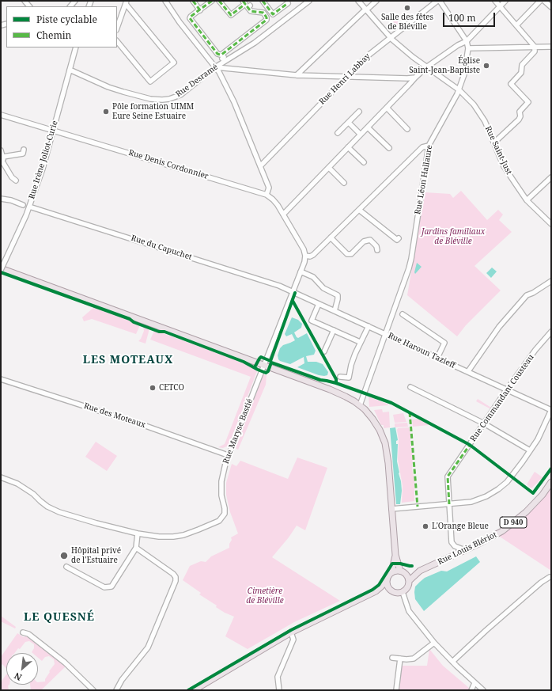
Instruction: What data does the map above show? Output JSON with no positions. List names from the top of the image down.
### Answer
{
  "streets": {
    "main road": ["D 940", "Rue Louis Blériot"],
    "street": [
      "Rue Henri Labbay",
      "Rue Desramé",
      "Rue Saint-Just",
      "Rue Irène Joliot-Curie",
      "Rue Denis Cordonnier",
      "Rue Léon Hallaure",
      "Rue du Capuchet",
      "Rue Haroun Tazieff",
      "Rue Commandant Cousteau",
      "Rue des Moteaux",
      "Rue Maryse Bastié"
    ]
  },
  "crossings": [
    ["Rue Henri Labbay", "Rue Saint-Just"],
    ["Rue Desramé", "Rue Irène Joliot-Curie"],
    ["Rue Saint-Just", "Rue Léon Hallaure"],
    ["Rue Irène Joliot-Curie", "Rue Denis Cordonnier"],
    ["Rue Irène Joliot-Curie", "Rue du Capuchet"],
    ["Rue Denis Cordonnier", "Rue Maryse Bastié"],
    ["Rue Léon Hallaure", "Rue Haroun Tazieff"],
    ["Rue du Capuchet", "Rue Haroun Tazieff"],
    ["Rue du Capuchet", "Rue Maryse Bastié"],
    ["Rue Haroun Tazieff", "Rue Commandant Cousteau"],
    ["Rue Haroun Tazieff", "Rue Maryse Bastié"],
    ["Rue Commandant Cousteau", "Rue Louis Blériot"],
    ["Rue des Moteaux", "Rue Maryse Bastié"]
  ],
  "districts": ["LES MOTEAUX", "LE QUESNÉ"],
  "parks": ["Jardins familiaux de Bléville", "Cimetière de Bléville"],
  "places": [
    "Salle des fêtes de Bléville",
    "Église Saint-Jean-Baptiste",
    "Pôle formation UIMM Eure Seine Estuaire",
    "CETCO",
    "L'Orange Bleue",
    "Hôpital privé de l'Estuaire"
  ],
  "legend": ["Piste cyclable", "Chemin"],
  "scale_bar": "100 m",
  "north": "bottom left"
}
